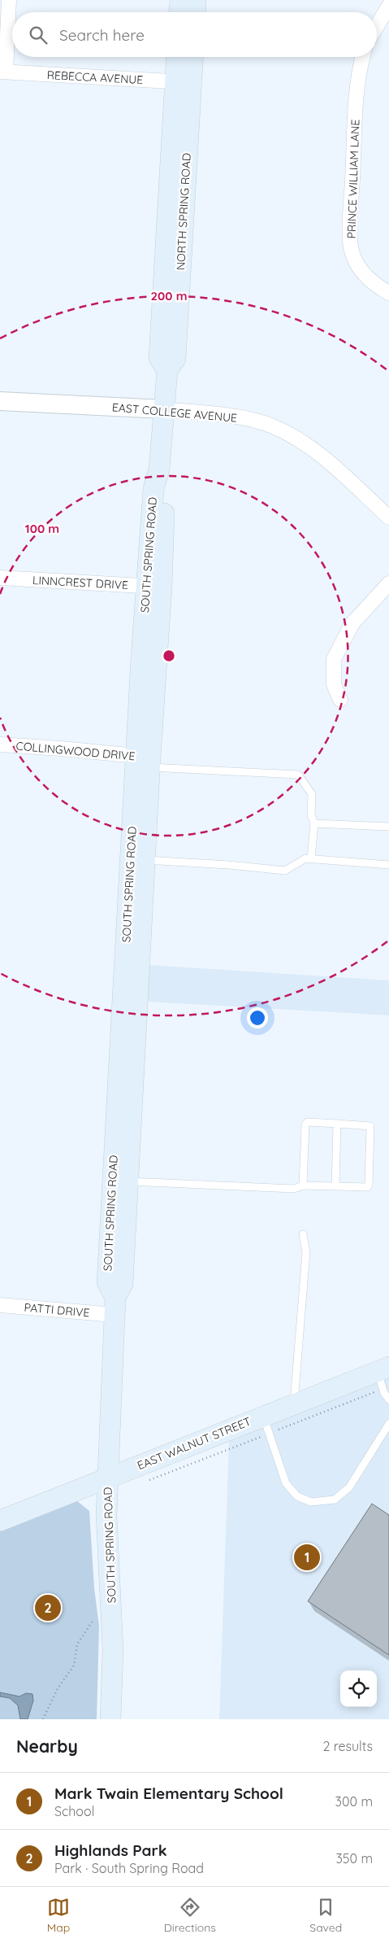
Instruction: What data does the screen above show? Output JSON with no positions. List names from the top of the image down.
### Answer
{
  "streets": {
    "main road": ["NORTH SPRING ROAD", "SOUTH SPRING ROAD", "EAST WALNUT STREET"],
    "street": [
      "REBECCA AVENUE",
      "PRINCE WILLIAM LANE",
      "EAST COLLEGE AVENUE",
      "LINNCREST DRIVE",
      "COLLINGWOOD DRIVE",
      "PATTI DRIVE"
    ]
  },
  "crossings": [
    ["REBECCA AVENUE", "NORTH SPRING ROAD"],
    ["NORTH SPRING ROAD", "EAST COLLEGE AVENUE"],
    ["NORTH SPRING ROAD", "SOUTH SPRING ROAD"],
    ["EAST COLLEGE AVENUE", "SOUTH SPRING ROAD"],
    ["SOUTH SPRING ROAD", "LINNCREST DRIVE"],
    ["SOUTH SPRING ROAD", "COLLINGWOOD DRIVE"],
    ["SOUTH SPRING ROAD", "PATTI DRIVE"],
    ["SOUTH SPRING ROAD", "EAST WALNUT STREET"]
  ],
  "page": {
    "search": "Search here",
    "pins": ["1", "2"],
    "heading": ["Nearby", "2 results"],
    "list": [
      {
        "mark": "1",
        "name": "Mark Twain Elementary School",
        "note": "School",
        "value": "300 m"
      },
      {
        "mark": "2",
        "name": "Highlands Park",
        "note": "Park · South Spring Road",
        "value": "350 m"
      }
    ],
    "nav": ["Map", "Directions", "Saved"]
  },
  "rings": ["200 m", "100 m"]
}
